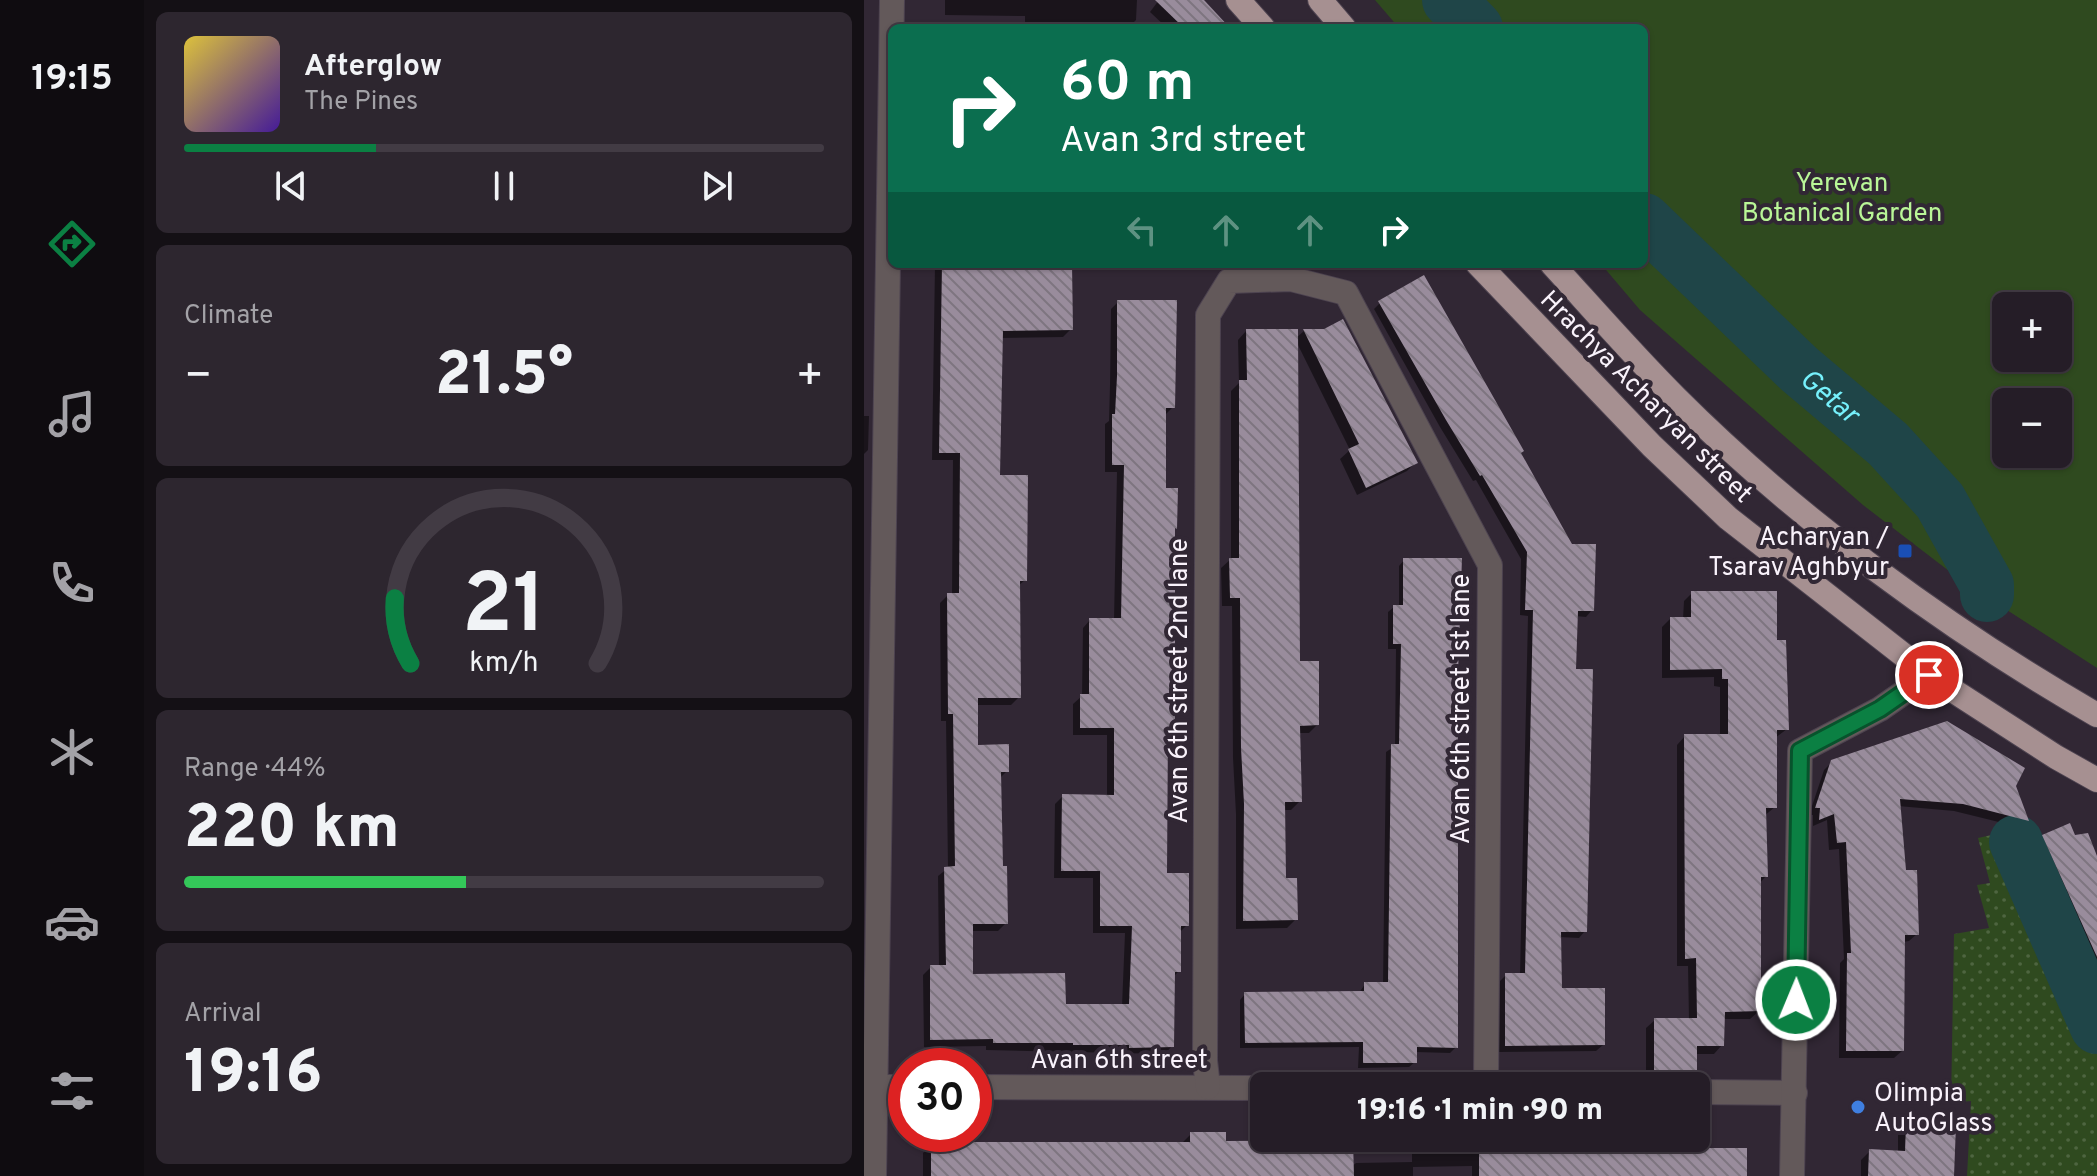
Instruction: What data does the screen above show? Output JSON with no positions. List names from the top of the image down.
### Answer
{
  "streets": {
    "highway": ["Hrachya Acharyan street"],
    "street": ["Avan 6th street 2nd lane", "Avan 6th street 1st lane", "Avan 6th street"]
  },
  "crossings": [
    ["Avan 6th street 2nd lane", "Avan 6th street 1st lane"],
    ["Avan 6th street 2nd lane", "Avan 6th street"]
  ],
  "water": ["Getar"],
  "parks": ["Yerevan Botanical Garden"],
  "places": {
    "transit": ["Acharyan / Tsarav Aghbyur"],
    "other": ["Olimpia AutoGlass"]
  },
  "page": {
    "tabs": "19:15",
    "turn": ["60 m", "Avan 3rd street"],
    "song": ["Afterglow", "The Pines"],
    "tile": [
      "Climate",
      ["Range · 44%", "220 km"],
      ["Arrival", "19:16"]
    ],
    "map_buttons": ["+", "−"],
    "heat": ["−", "21.5°", "+"],
    "limit": "30",
    "trip": "19:16 · 1 min · 90 m",
    "gauge": ["21", "km/h"]
  }
}
